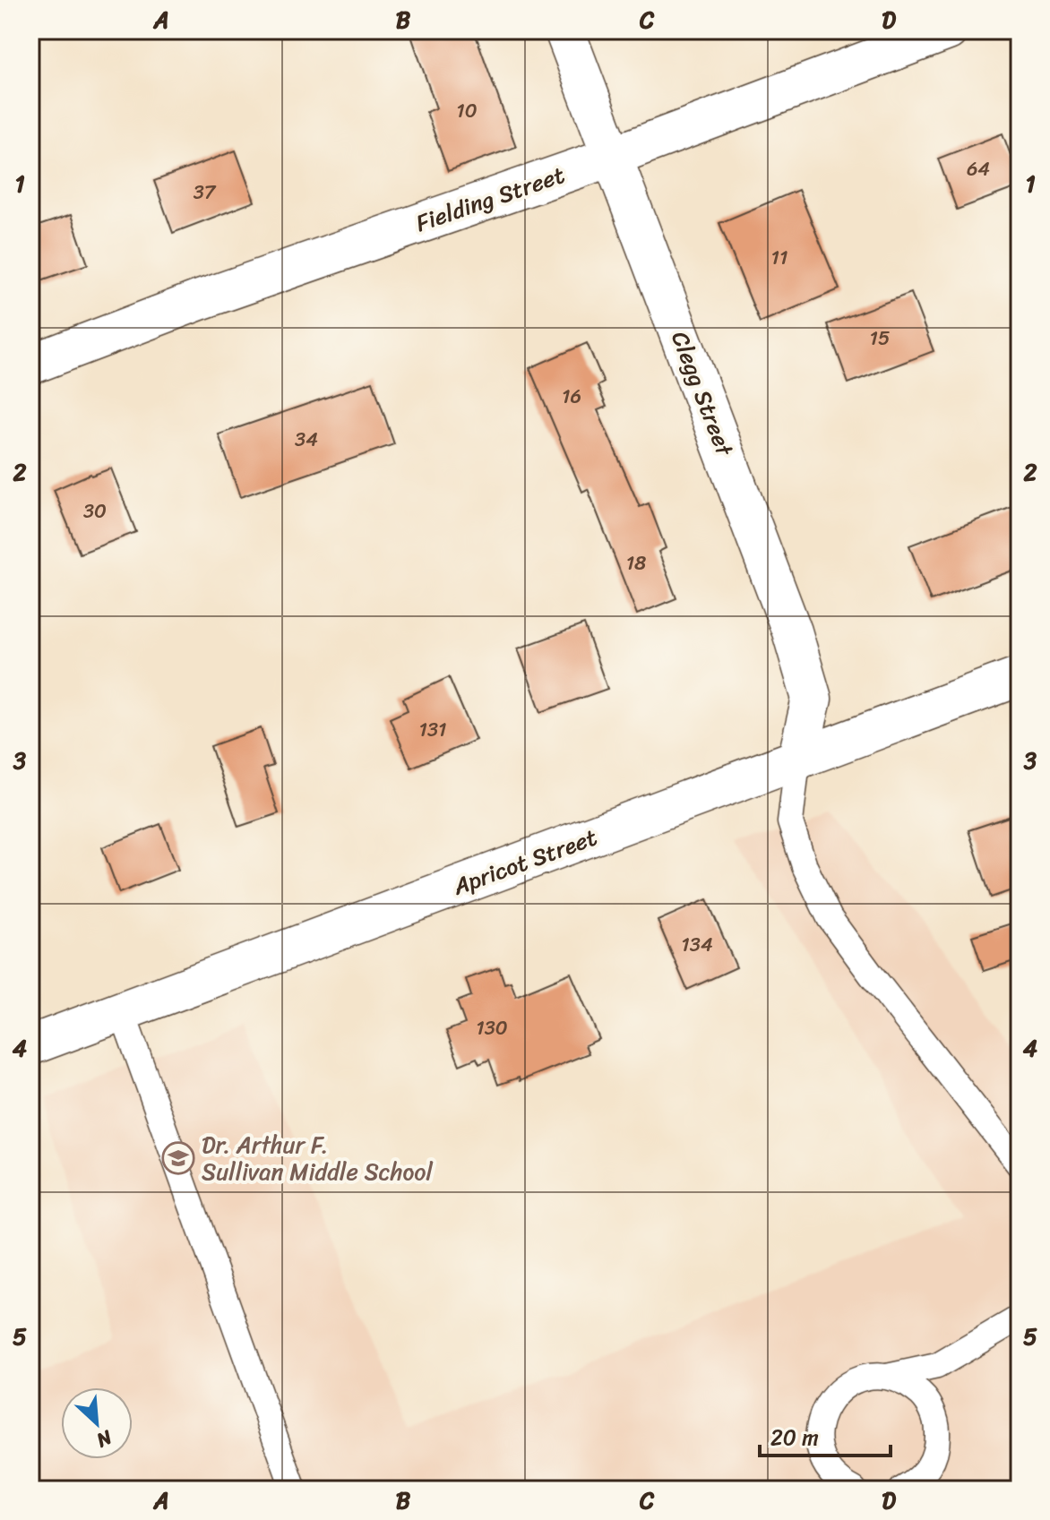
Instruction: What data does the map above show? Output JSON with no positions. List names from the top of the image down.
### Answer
{
  "streets": {
    "street": ["Fielding Street", "Clegg Street", "Apricot Street"]
  },
  "crossings": [
    ["Fielding Street", "Clegg Street"],
    ["Clegg Street", "Apricot Street"]
  ],
  "places": {
    "school or university": ["Dr. Arthur F. Sullivan Middle School"]
  },
  "house_numbers": [
    "10",
    "64",
    "37",
    "11",
    "15",
    "16",
    "34",
    "30",
    "18",
    "131",
    "134",
    "130"
  ],
  "scale_bar": "20 m",
  "north": "bottom right",
  "grid": {
    "columns": [
      "A",
      "B",
      "C",
      "D"
    ],
    "rows": [
      "1",
      "2",
      "3",
      "4",
      "5"
    ]
  }
}
